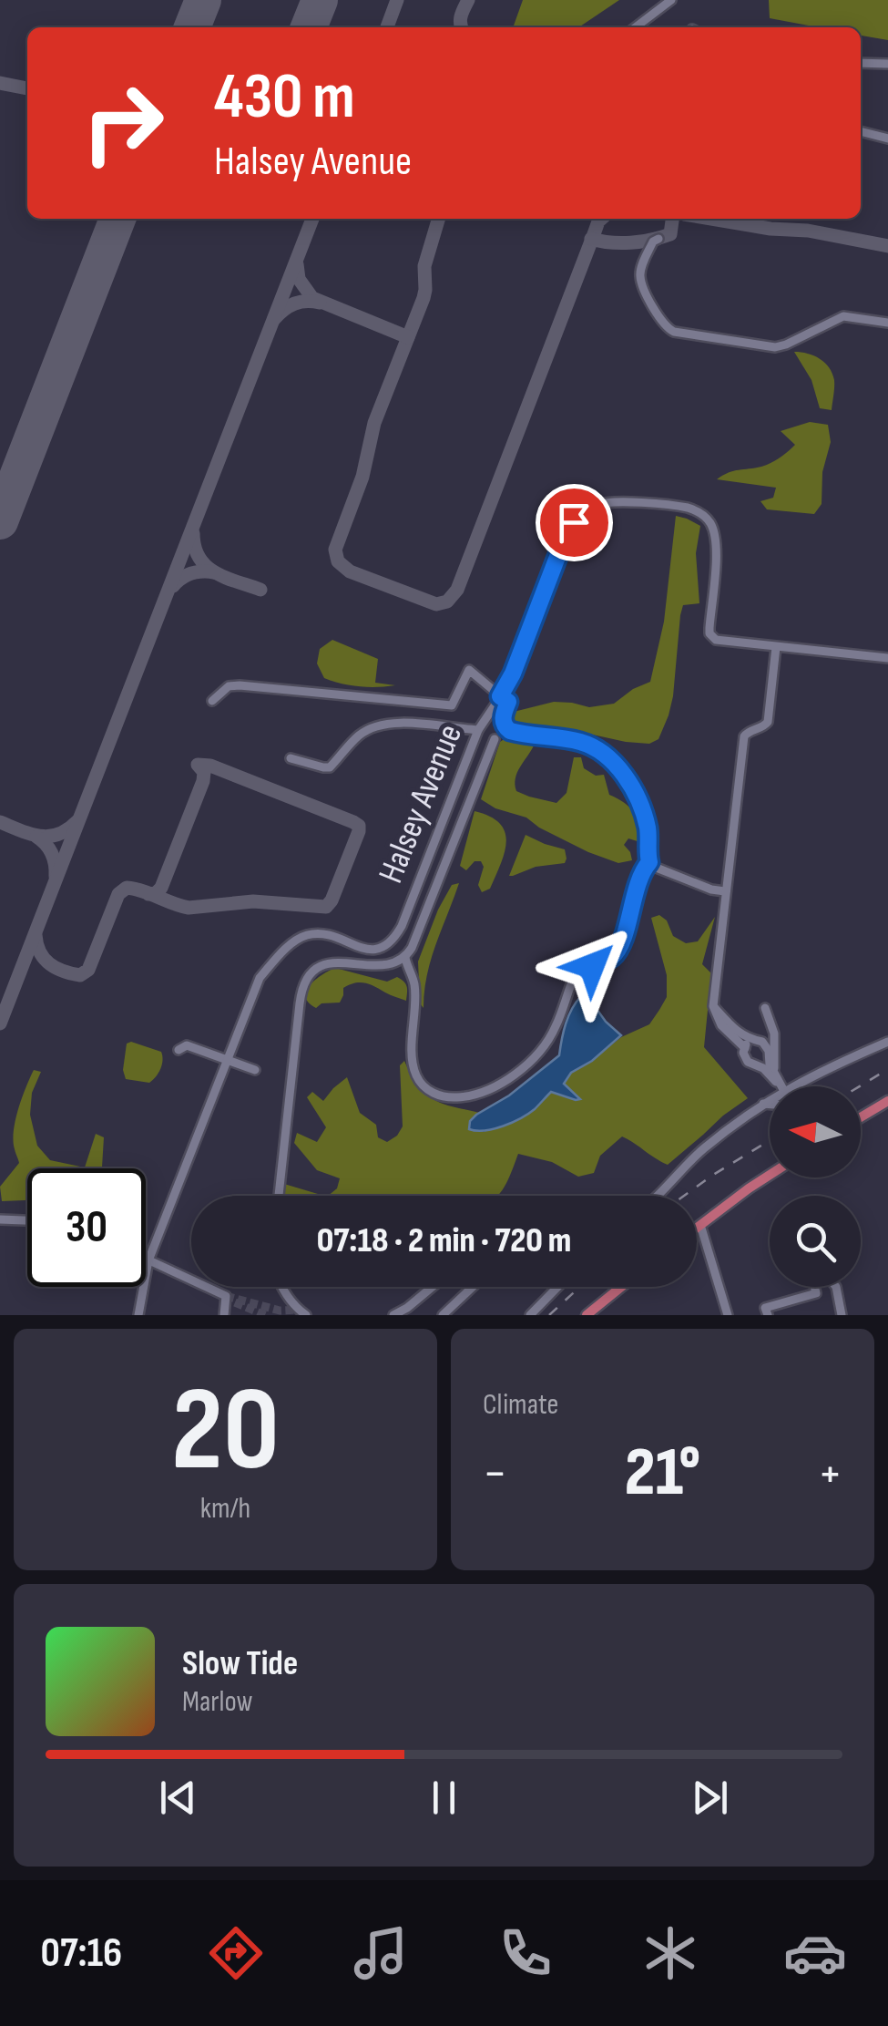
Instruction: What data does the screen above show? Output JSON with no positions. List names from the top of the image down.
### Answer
{
  "streets": {
    "street": ["Halsey Avenue"]
  },
  "north": "left",
  "page": {
    "turn": ["430 m", "Halsey Avenue"],
    "limit": "30",
    "trip": "07:18 · 2 min · 720 m",
    "tile": [
      ["20", "km/h"],
      "Climate"
    ],
    "heat": ["−", "21°", "+"],
    "song": ["Slow Tide", "Marlow"],
    "tabs": "07:16"
  }
}
